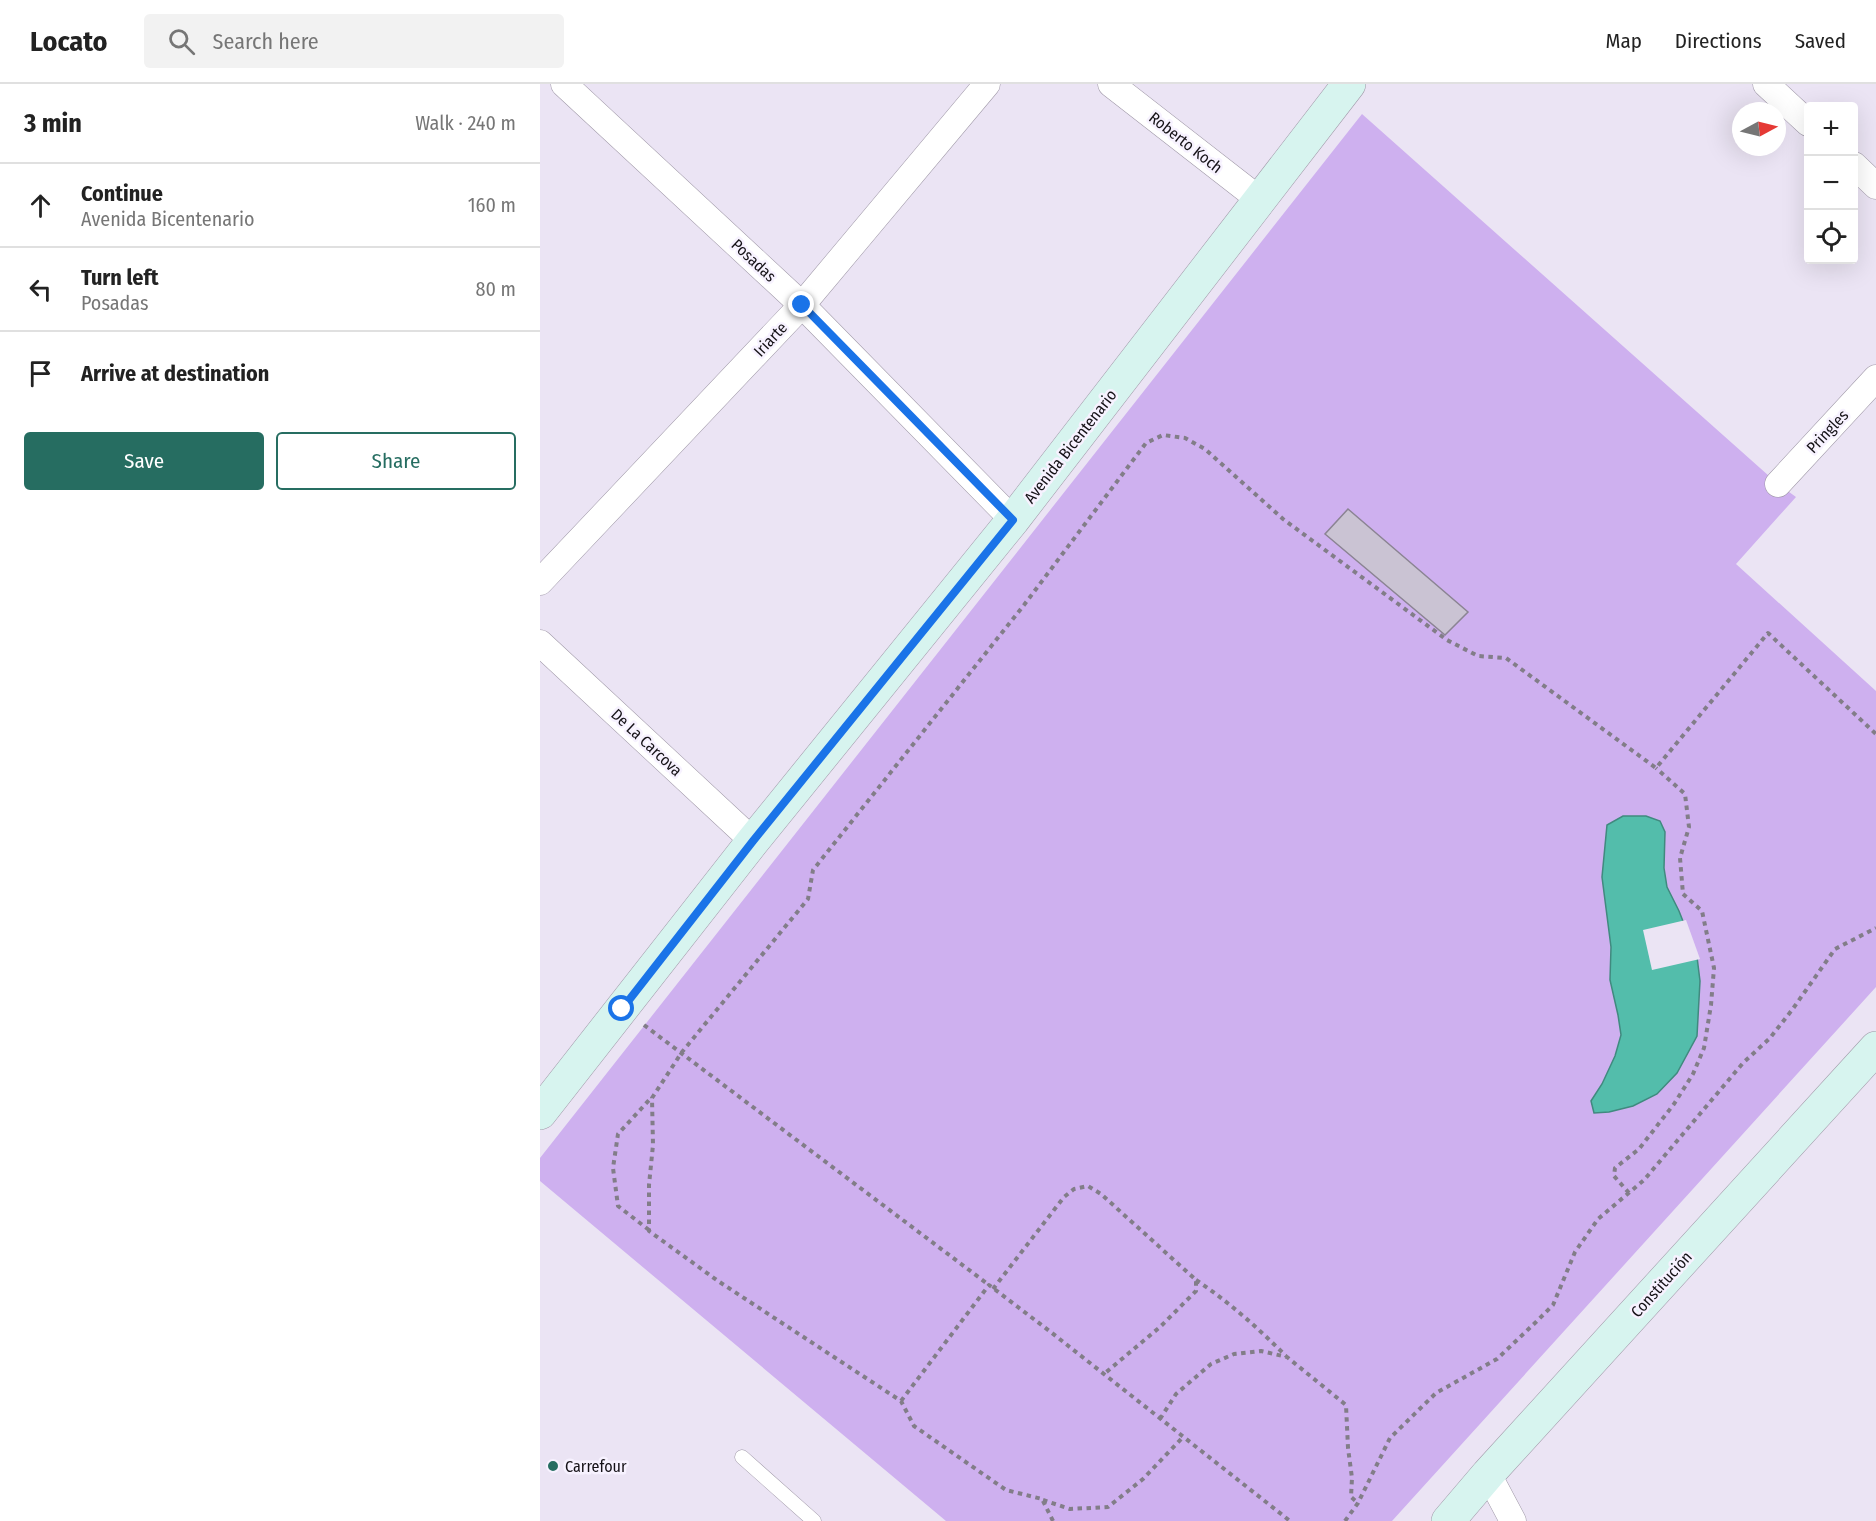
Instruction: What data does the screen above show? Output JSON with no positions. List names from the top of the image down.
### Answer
{
  "streets": {
    "street": [
      "Roberto Koch",
      "Posadas",
      "Iriarte",
      "Pringles",
      "Avenida Bicentenario",
      "De La Carcova",
      "Constitución"
    ]
  },
  "crossings": [
    ["Roberto Koch", "Avenida Bicentenario"],
    ["Posadas", "Iriarte"],
    ["Posadas", "Avenida Bicentenario"],
    ["Avenida Bicentenario", "De La Carcova"]
  ],
  "places": ["Carrefour"],
  "north": "right",
  "page": {
    "header": "Locato",
    "search": "Search here",
    "nav": ["Map", "Directions", "Saved"],
    "heading": ["3 min", "Walk · 240 m"],
    "map_buttons": ["+", "−"],
    "list": [
      ["Continue", "Avenida Bicentenario", "160 m"],
      ["Turn left", "Posadas", "80 m"],
      "Arrive at destination"
    ],
    "buttons": ["Save", "Share"]
  }
}
